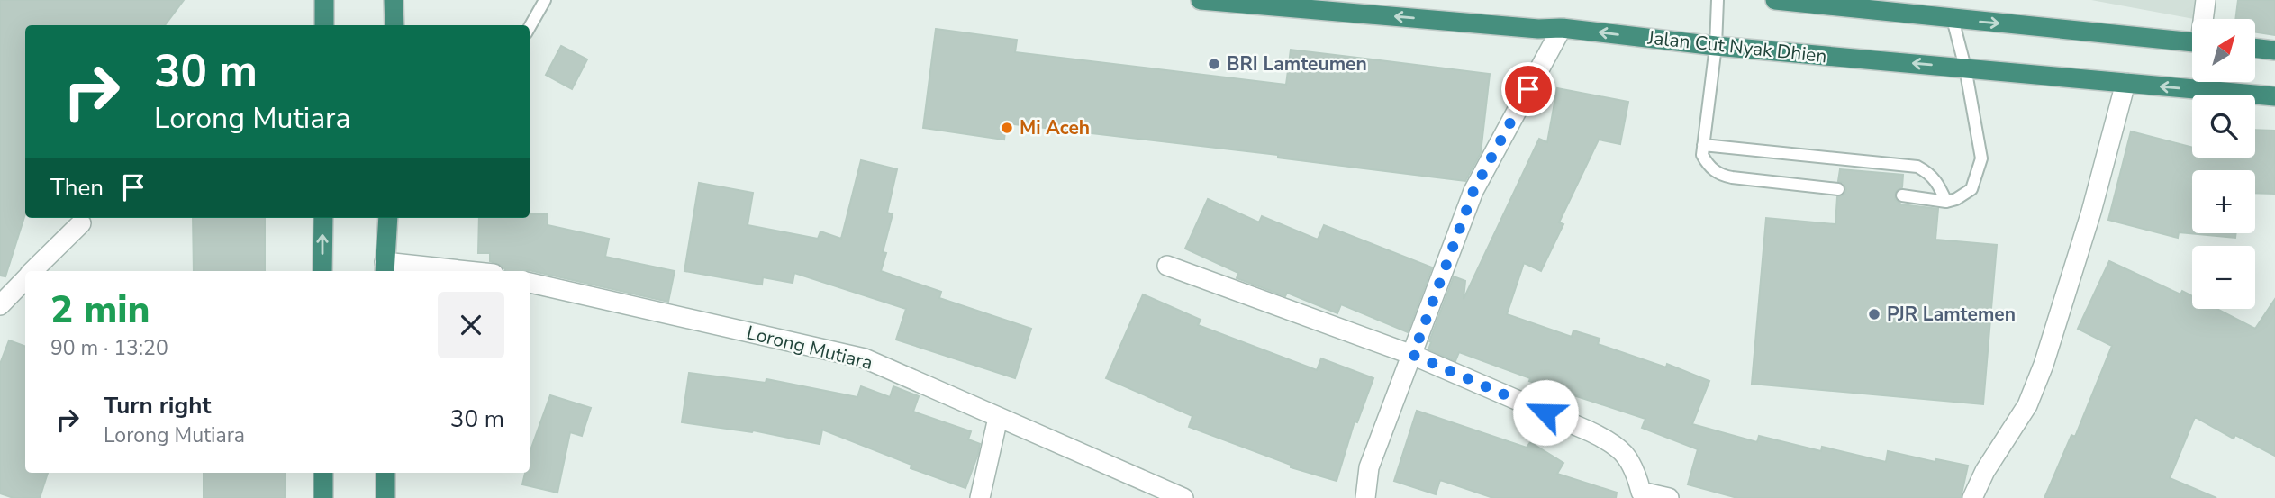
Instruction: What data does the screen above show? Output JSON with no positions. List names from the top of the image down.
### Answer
{
  "streets": {
    "highway": ["Jalan Cut Nyak Dhien"],
    "street": ["Lorong Mutiara"]
  },
  "places": ["BRI Lamteumen", "Mi Aceh", "PJR Lamtemen"],
  "north": "top right",
  "page": {
    "map_buttons": ["+", "−"],
    "turn": ["30 m", "Lorong Mutiara"],
    "then": "Then",
    "heading": ["2 min", "90 m · 13:20"],
    "list": [
      {
        "name": "Turn right",
        "note": "Lorong Mutiara",
        "value": "30 m"
      }
    ]
  }
}
